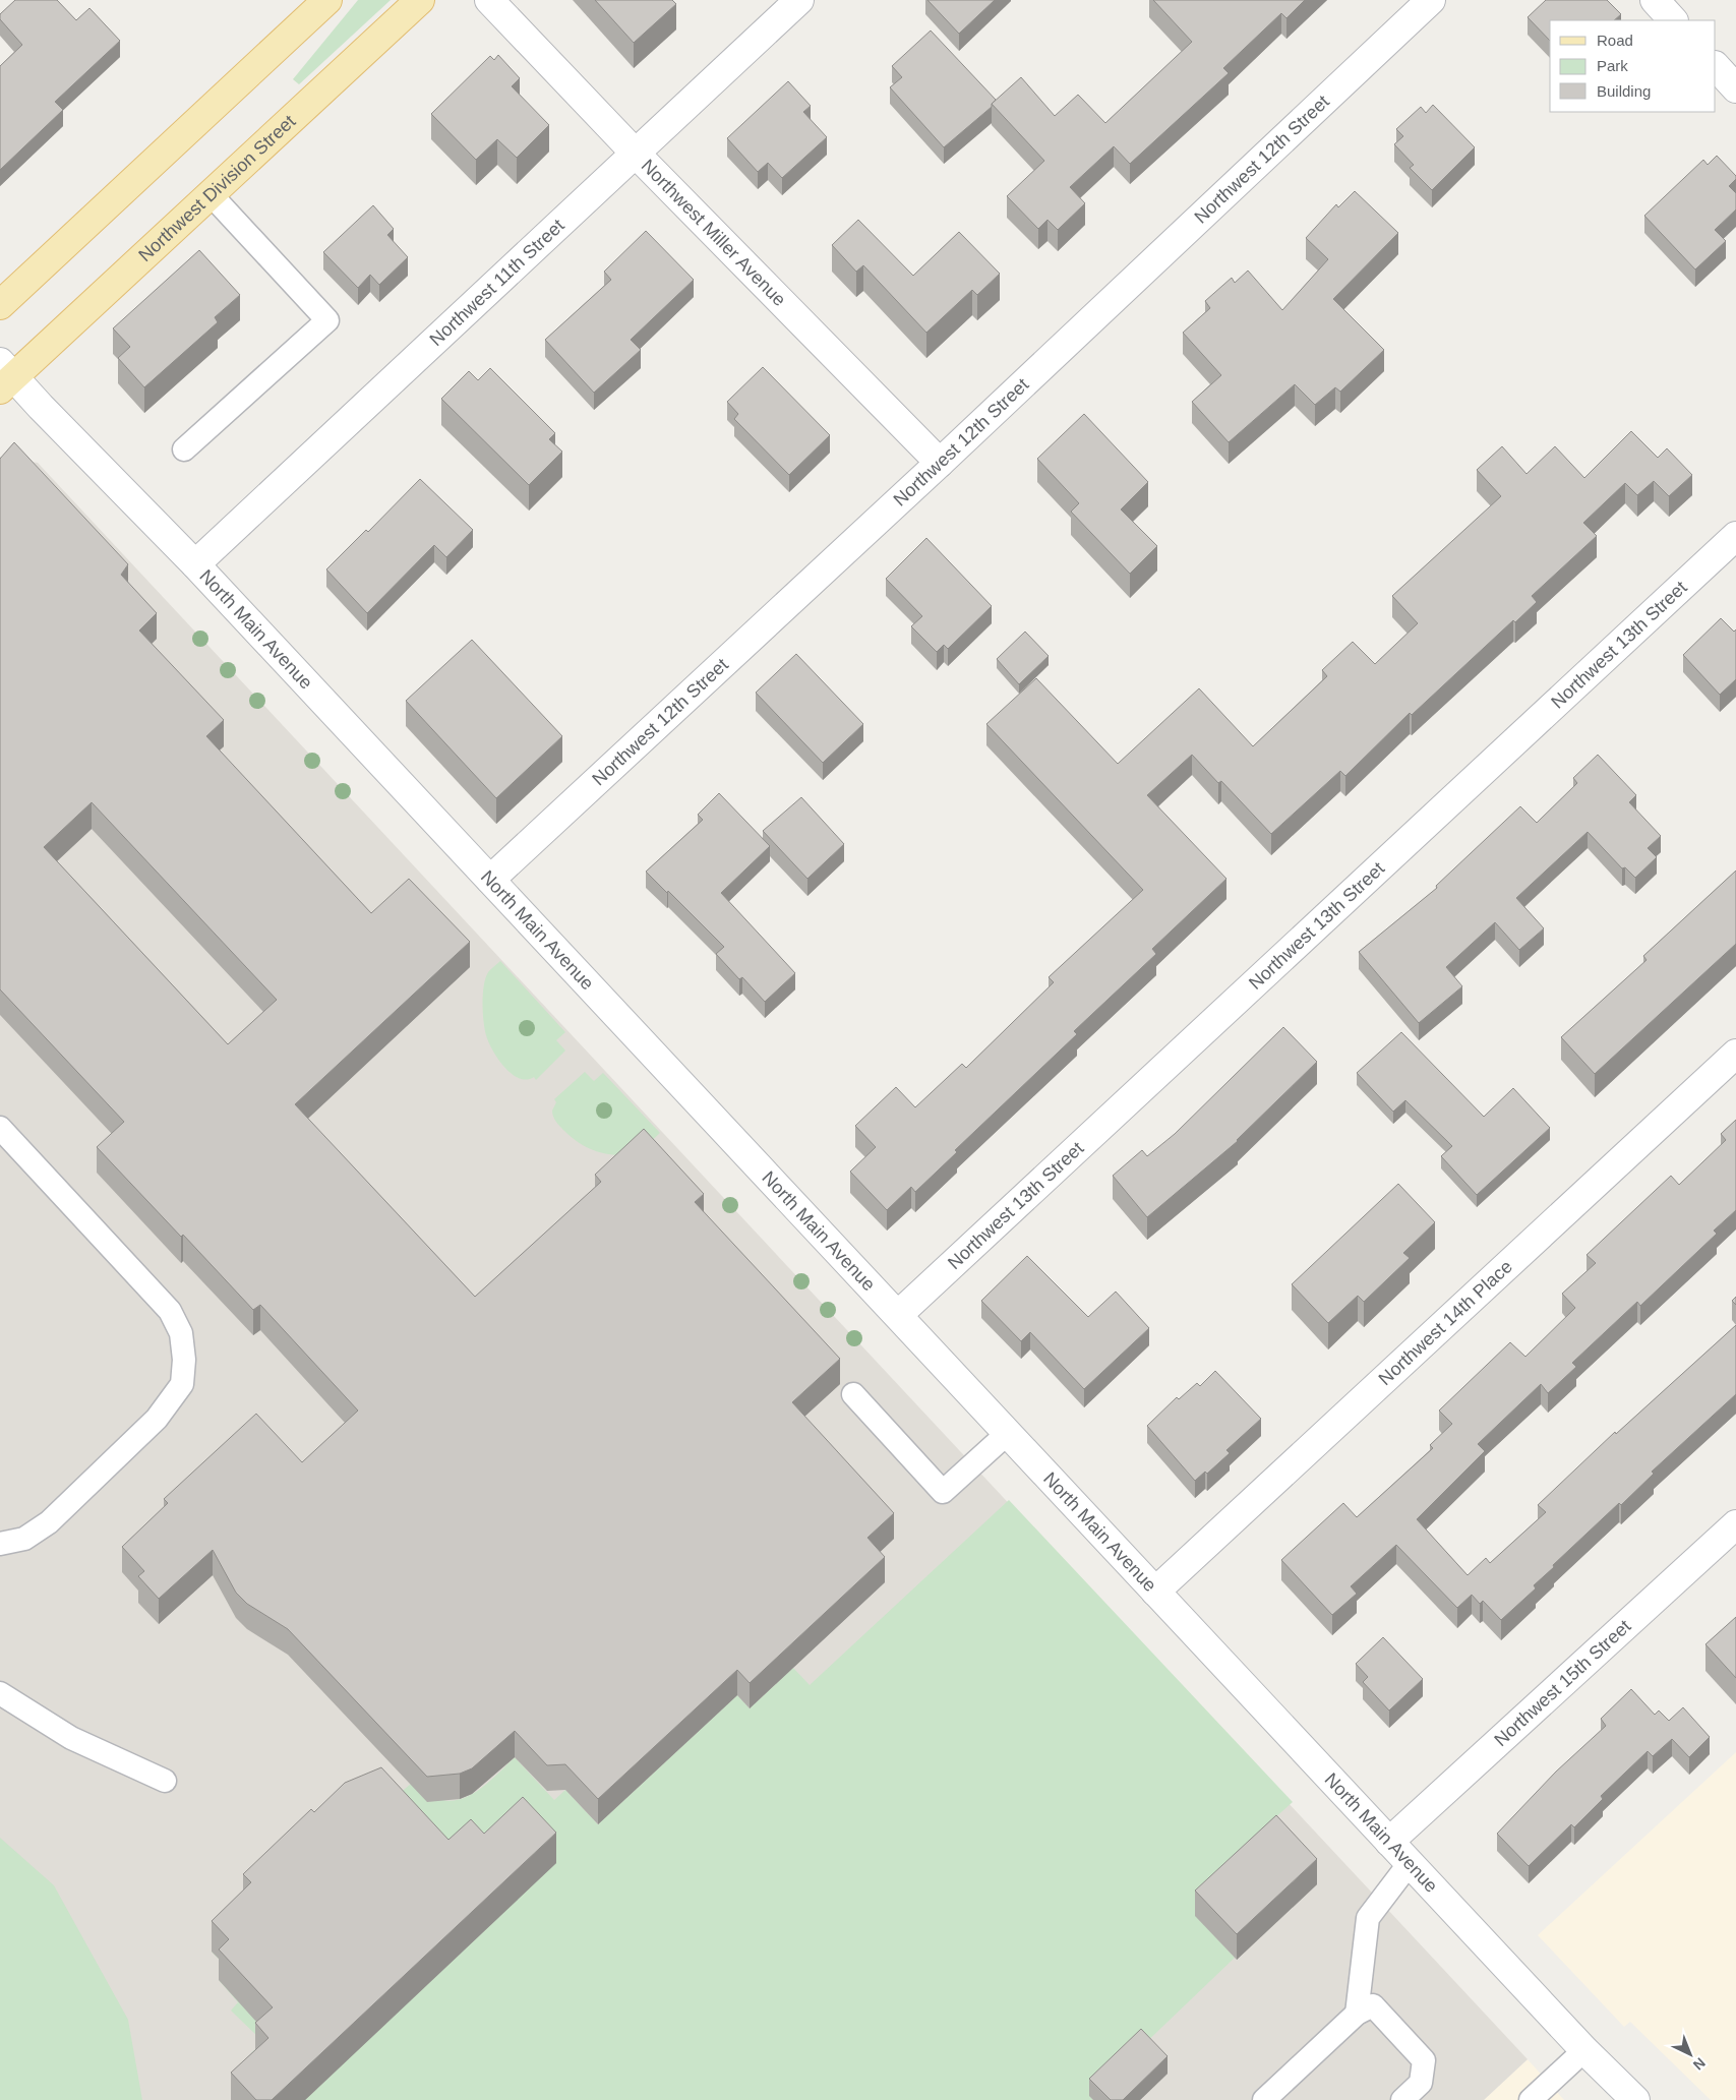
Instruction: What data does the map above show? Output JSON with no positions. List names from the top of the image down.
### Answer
{
  "streets": {
    "main road": ["Northwest Division Street"],
    "street": [
      "Northwest 12th Street",
      "Northwest Miller Avenue",
      "Northwest 11th Street",
      "North Main Avenue",
      "Northwest 13th Street",
      "Northwest 14th Place",
      "Northwest 15th Street"
    ]
  },
  "crossings": [
    ["Northwest 12th Street", "Northwest Miller Avenue"],
    ["Northwest 12th Street", "North Main Avenue"],
    ["Northwest Division Street", "North Main Avenue"],
    ["Northwest Miller Avenue", "Northwest 11th Street"],
    ["Northwest 11th Street", "North Main Avenue"],
    ["North Main Avenue", "Northwest 13th Street"],
    ["North Main Avenue", "Northwest 14th Place"],
    ["North Main Avenue", "Northwest 15th Street"]
  ],
  "legend": ["Road", "Park", "Building"],
  "north": "bottom right"
}
